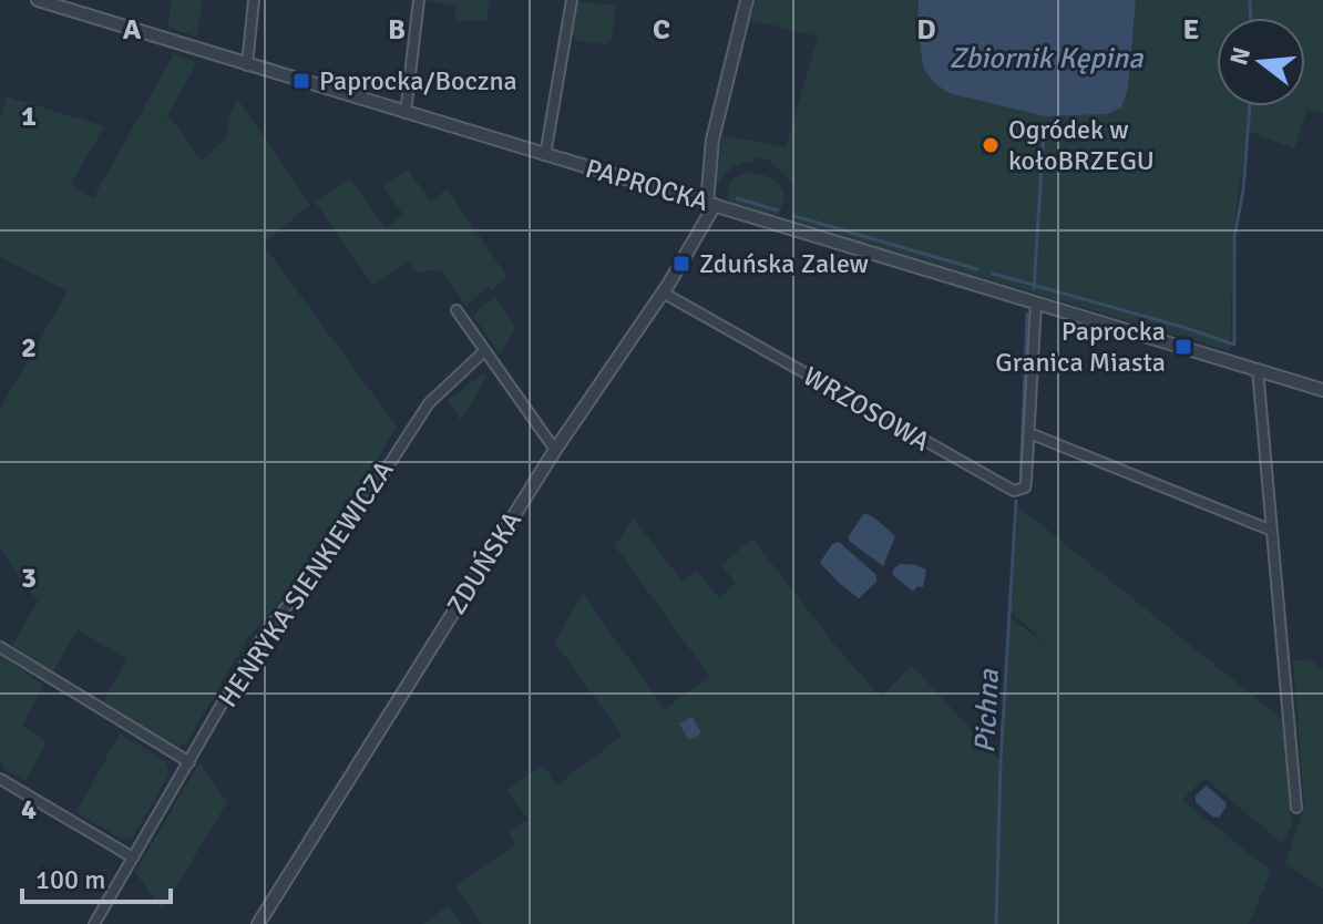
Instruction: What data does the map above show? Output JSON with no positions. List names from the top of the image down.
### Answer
{
  "streets": {
    "street": [
      "PAPROCKA",
      "WRZOSOWA",
      "ZDUŃSKA",
      "HENRYKA SIENKIEWICZA"
    ]
  },
  "crossings": [
    ["PAPROCKA", "WRZOSOWA"],
    ["PAPROCKA", "ZDUŃSKA"],
    ["WRZOSOWA", "ZDUŃSKA"]
  ],
  "water": ["Zbiornik Kępina", "Pichna"],
  "places": {
    "transit": ["Paprocka/Boczna", "Zduńska Zalew", "Paprocka Granica Miasta"],
    "other": ["Ogródek w kołoBRZEGU"]
  },
  "scale_bar": "100 m",
  "north": "left",
  "grid": {
    "columns": [
      "A",
      "B",
      "C",
      "D",
      "E"
    ],
    "rows": [
      "1",
      "2",
      "3",
      "4"
    ]
  }
}
